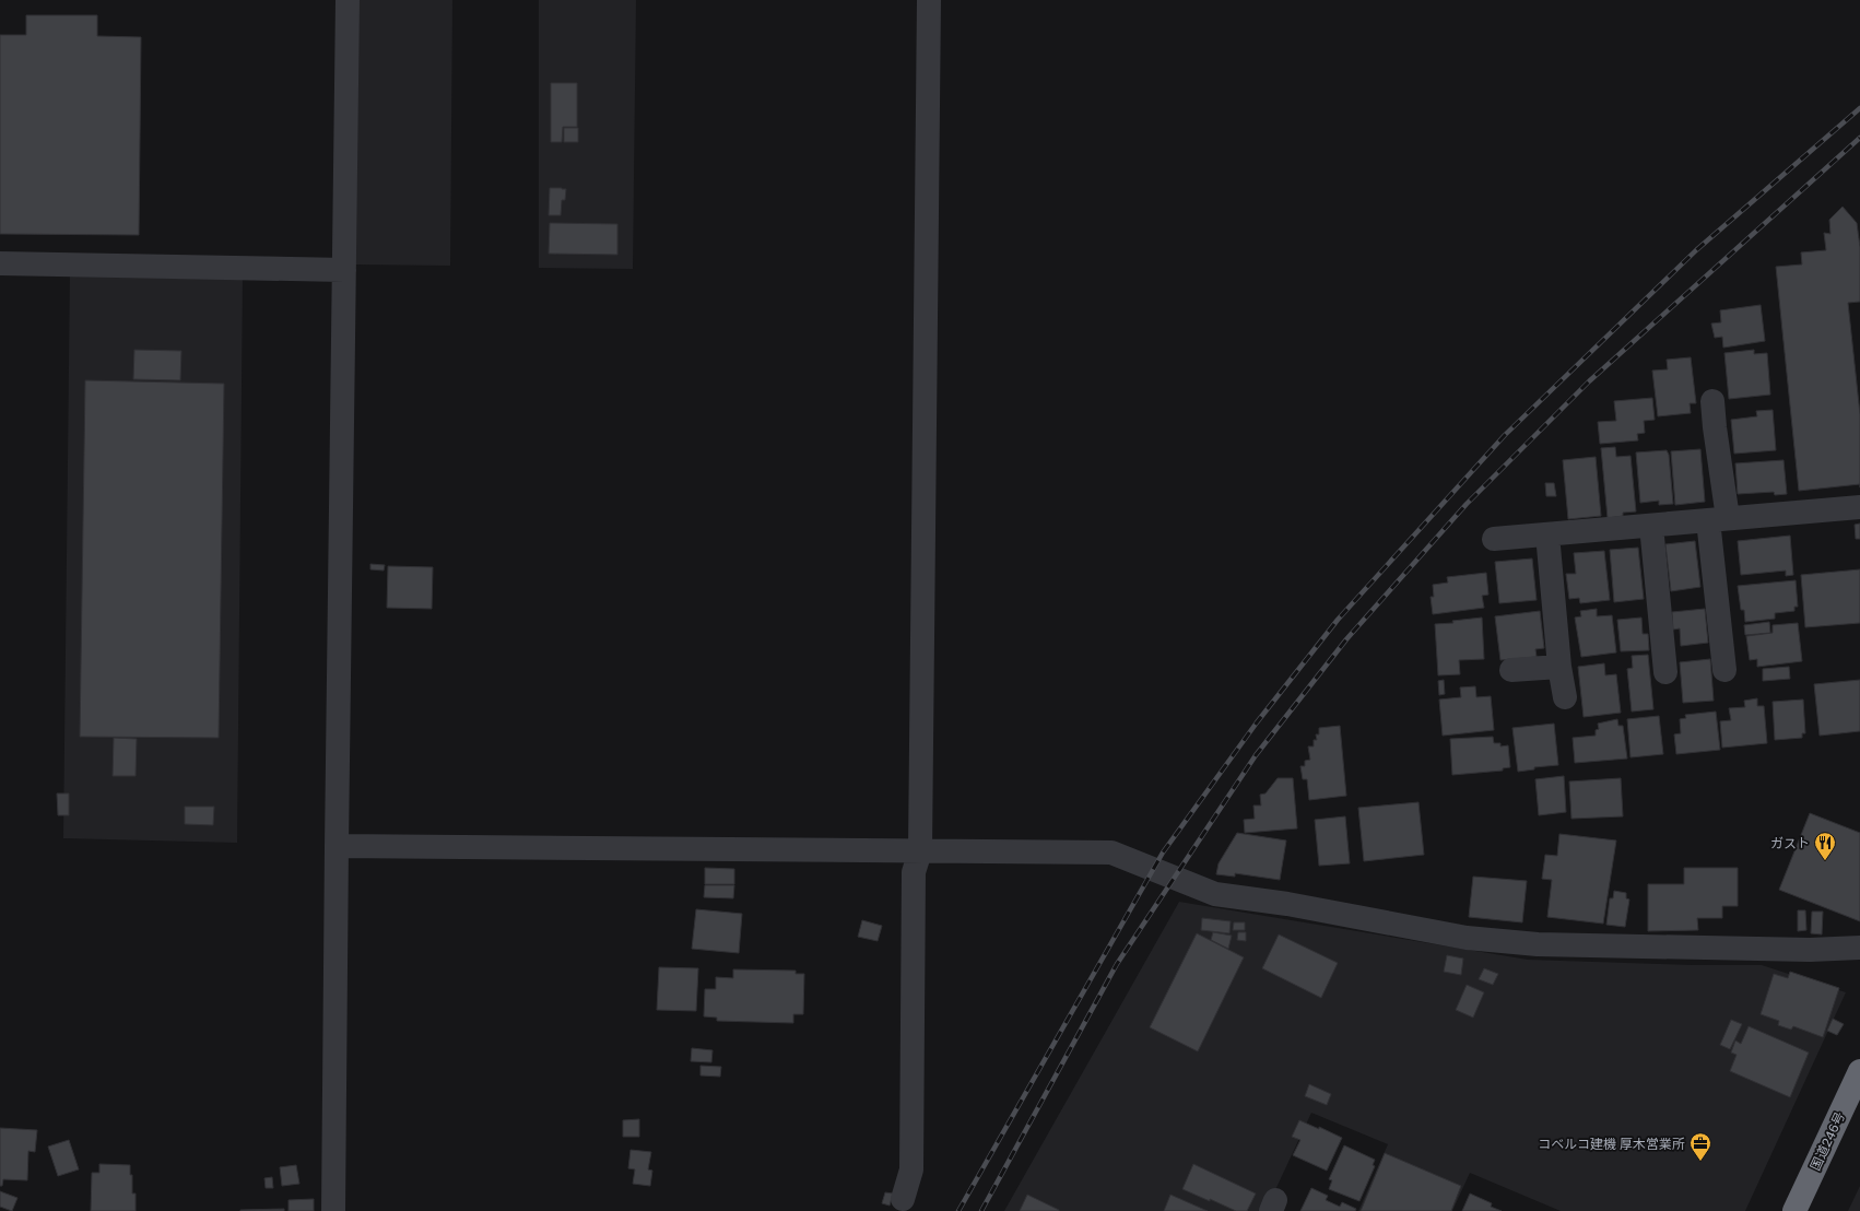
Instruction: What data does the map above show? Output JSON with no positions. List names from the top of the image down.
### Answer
{
  "streets": {
    "highway": ["国道246号"]
  },
  "places": {
    "restaurant": ["ガスト"],
    "office": ["コベルコ建機 厚木営業所"]
  }
}
